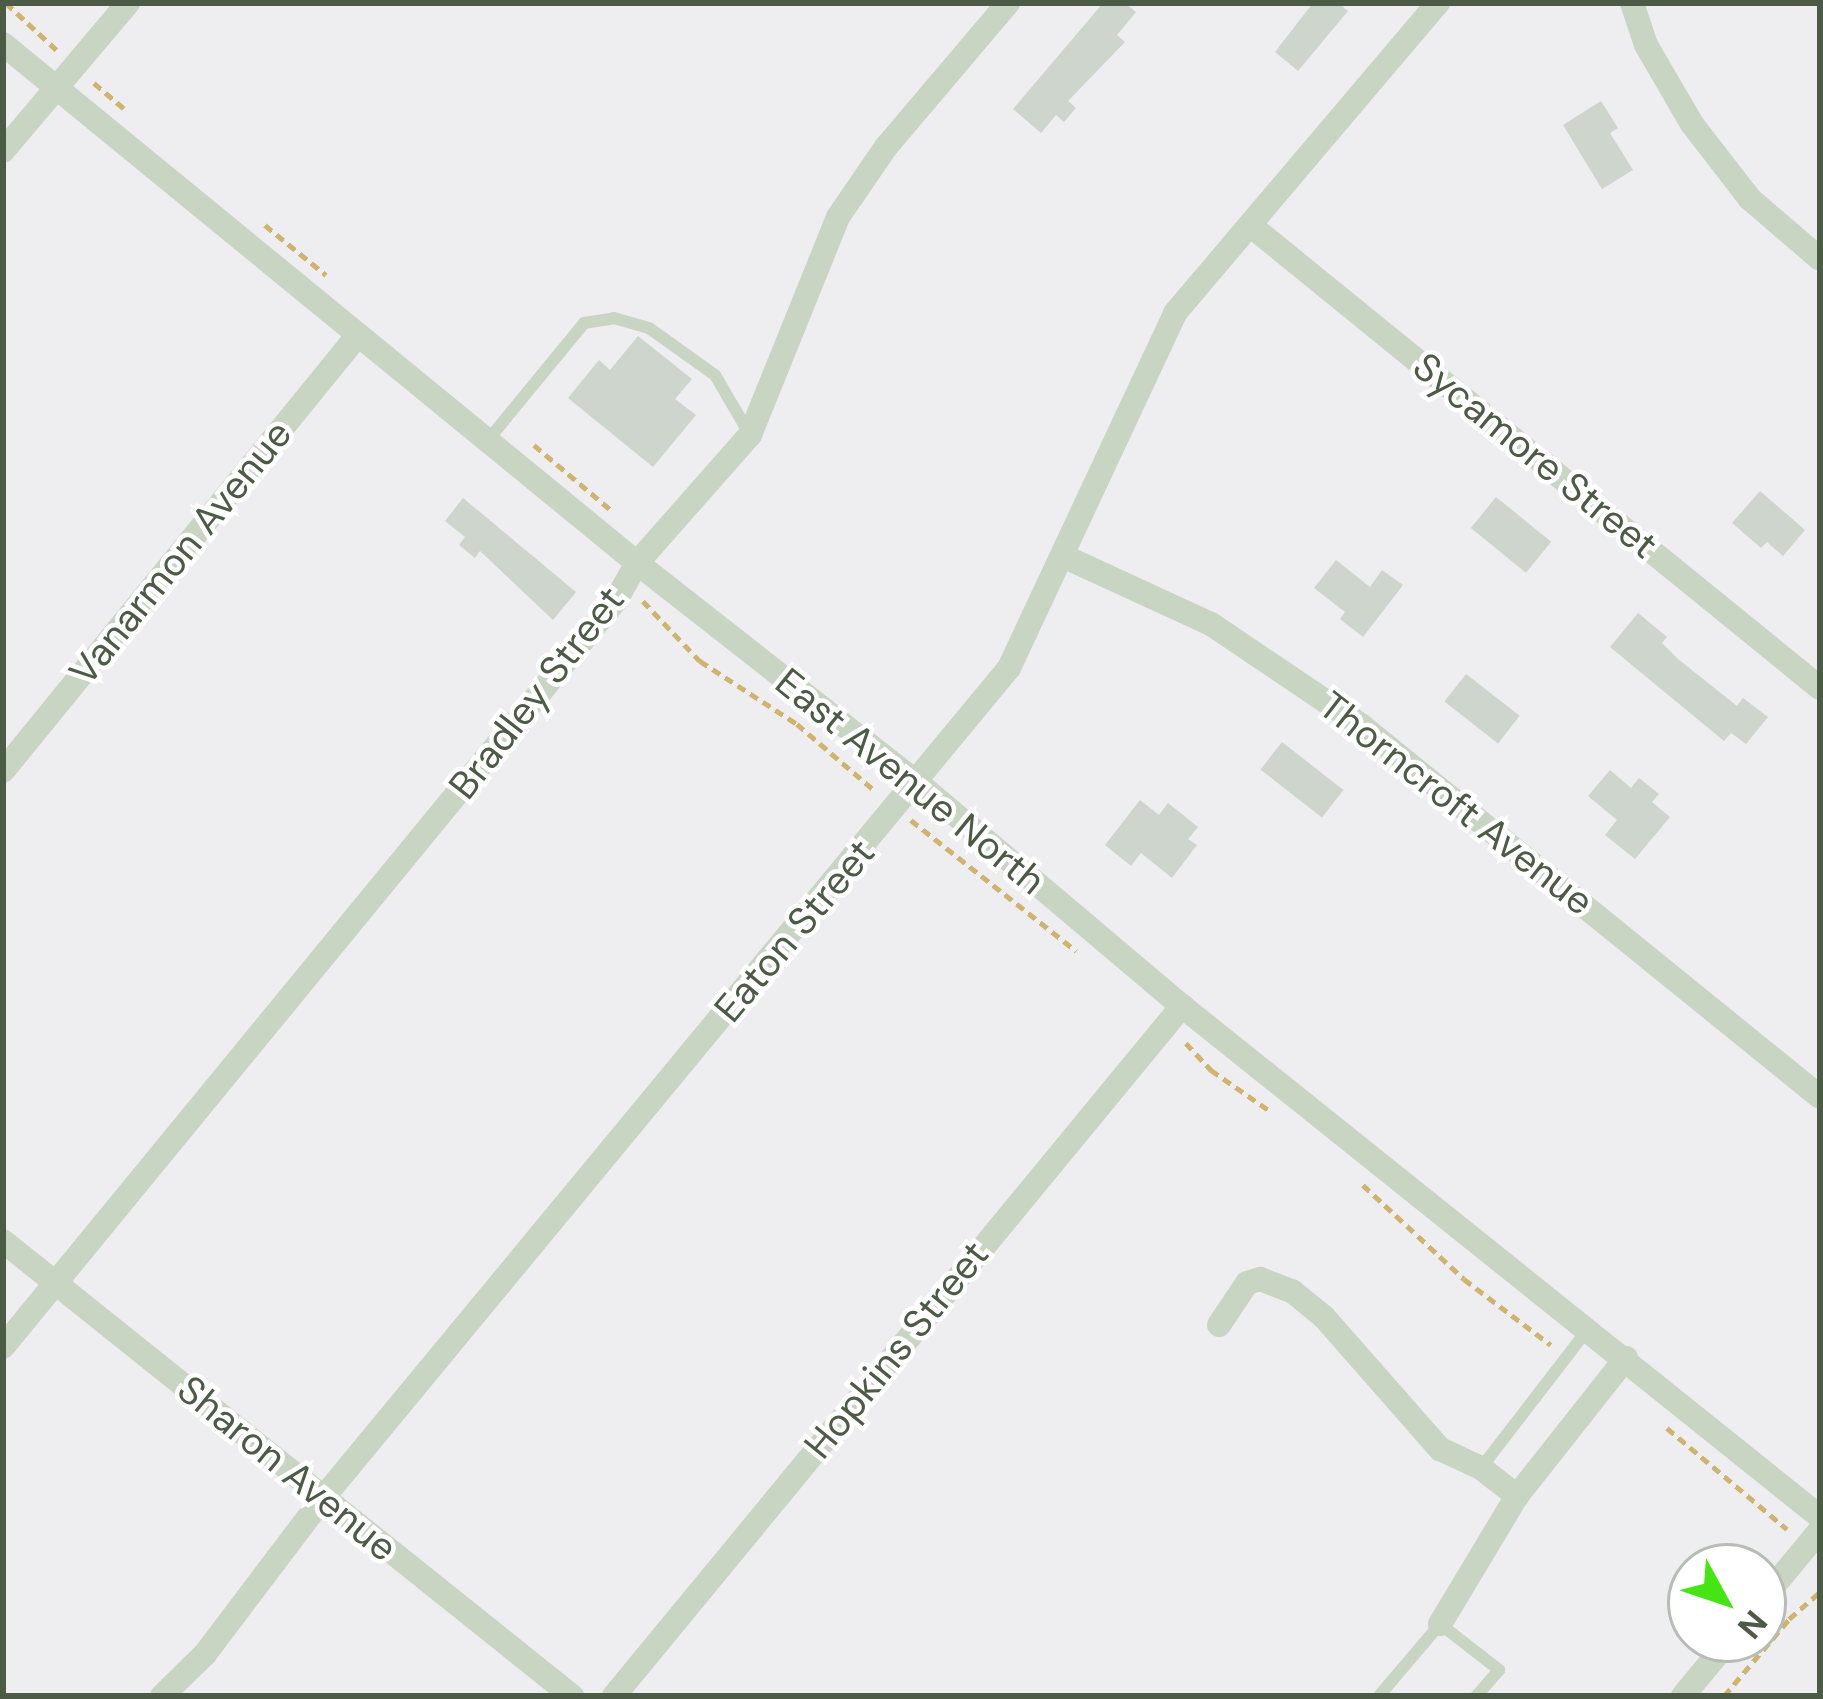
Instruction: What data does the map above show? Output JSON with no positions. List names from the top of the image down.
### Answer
{
  "streets": {
    "street": [
      "Sycamore Street",
      "Vanarmon Avenue",
      "Bradley Street",
      "East Avenue North",
      "Thorncroft Avenue",
      "Eaton Street",
      "Hopkins Street",
      "Sharon Avenue"
    ]
  },
  "crossings": [
    ["Sycamore Street", "Eaton Street"],
    ["Vanarmon Avenue", "East Avenue North"],
    ["Bradley Street", "East Avenue North"],
    ["Bradley Street", "Sharon Avenue"],
    ["East Avenue North", "Eaton Street"],
    ["East Avenue North", "Hopkins Street"],
    ["Thorncroft Avenue", "Eaton Street"],
    ["Eaton Street", "Sharon Avenue"]
  ],
  "north": "bottom right"
}
